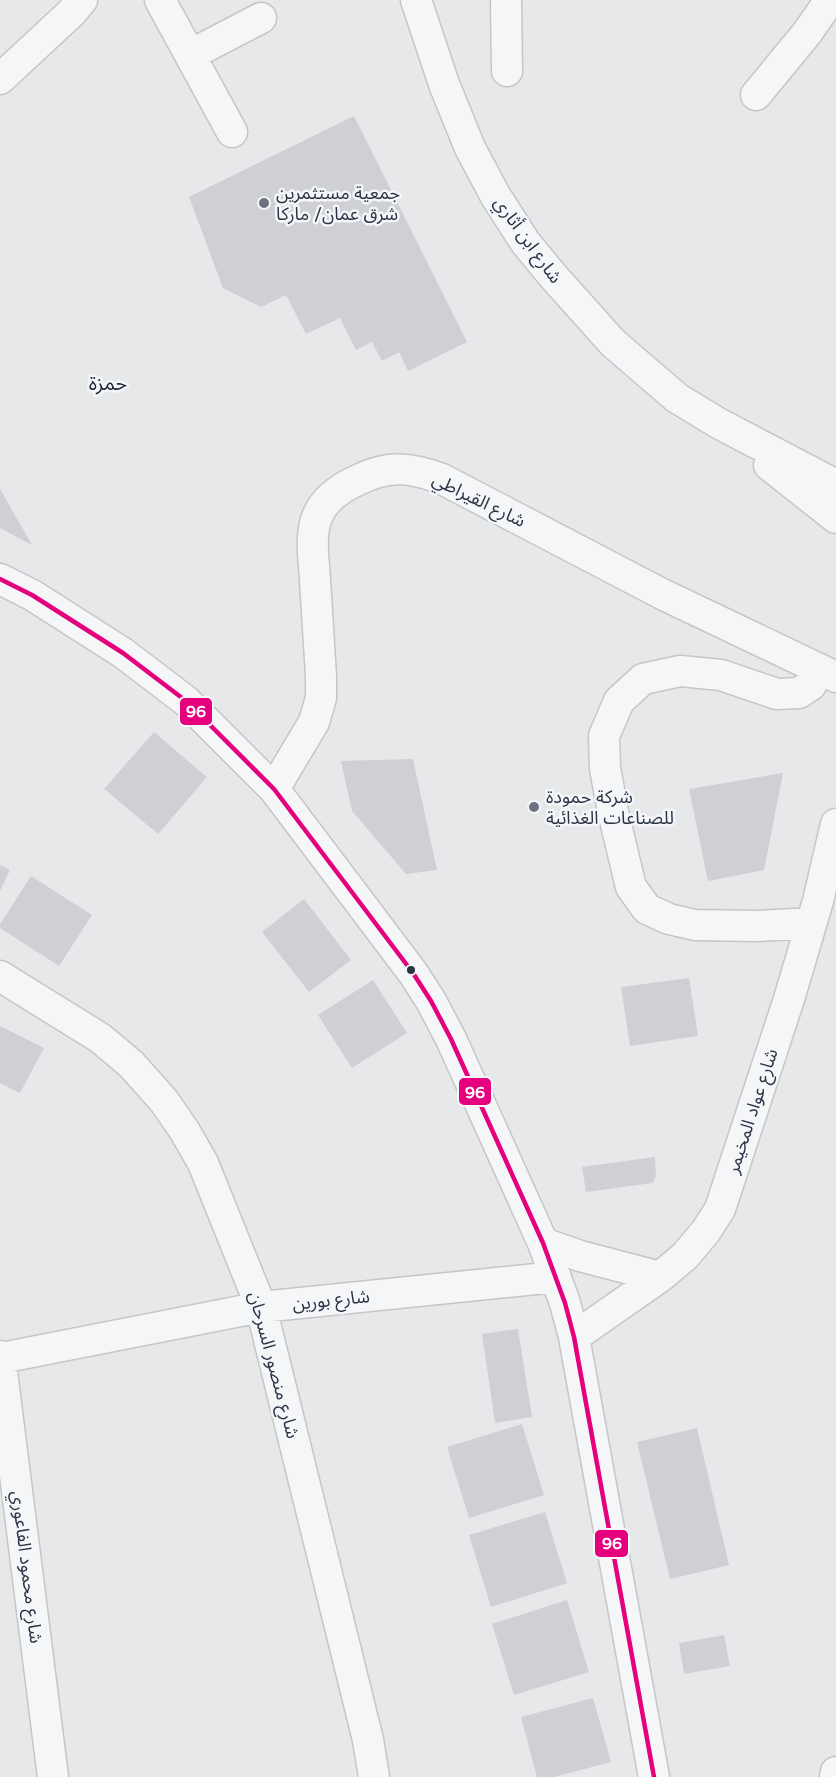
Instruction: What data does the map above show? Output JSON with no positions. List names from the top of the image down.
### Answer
{
  "streets": {
    "street": [
      "شارع ابن أثاري",
      "شارع القيراطي",
      "شارع عواد المخيمر",
      "شارع بورين",
      "شارع منصور السرحان",
      "شارع محمود الفاعوري"
    ]
  },
  "crossings": [
    ["شارع بورين", "شارع منصور السرحان"],
    ["شارع بورين", "شارع محمود الفاعوري"]
  ],
  "districts": ["حمزة"],
  "places": ["جمعية مستثمرين شرق عمان/ ماركا", "شركة حمودة للصناعات الغذائية"],
  "lines": ["transit line 96"]
}
